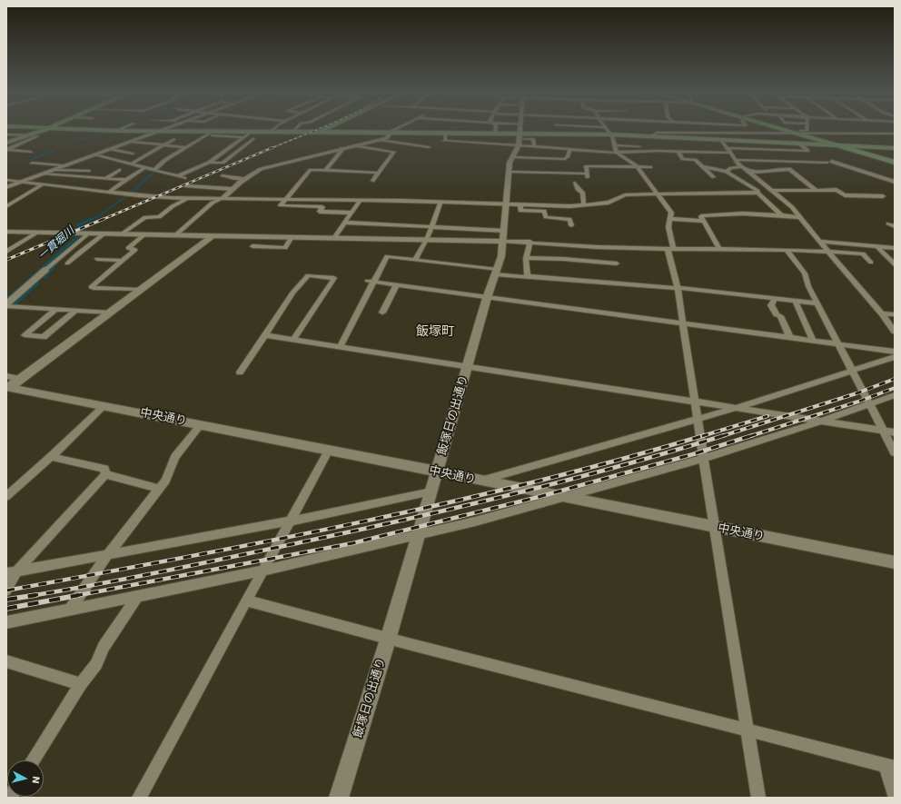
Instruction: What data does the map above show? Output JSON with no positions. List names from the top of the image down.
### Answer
{
  "streets": {
    "street": ["飯塚日の出通り", "中央通り"]
  },
  "crossings": [
    ["飯塚日の出通り", "中央通り"]
  ],
  "districts": ["飯塚町"],
  "water": ["一貫堀川"],
  "north": "right"
}
